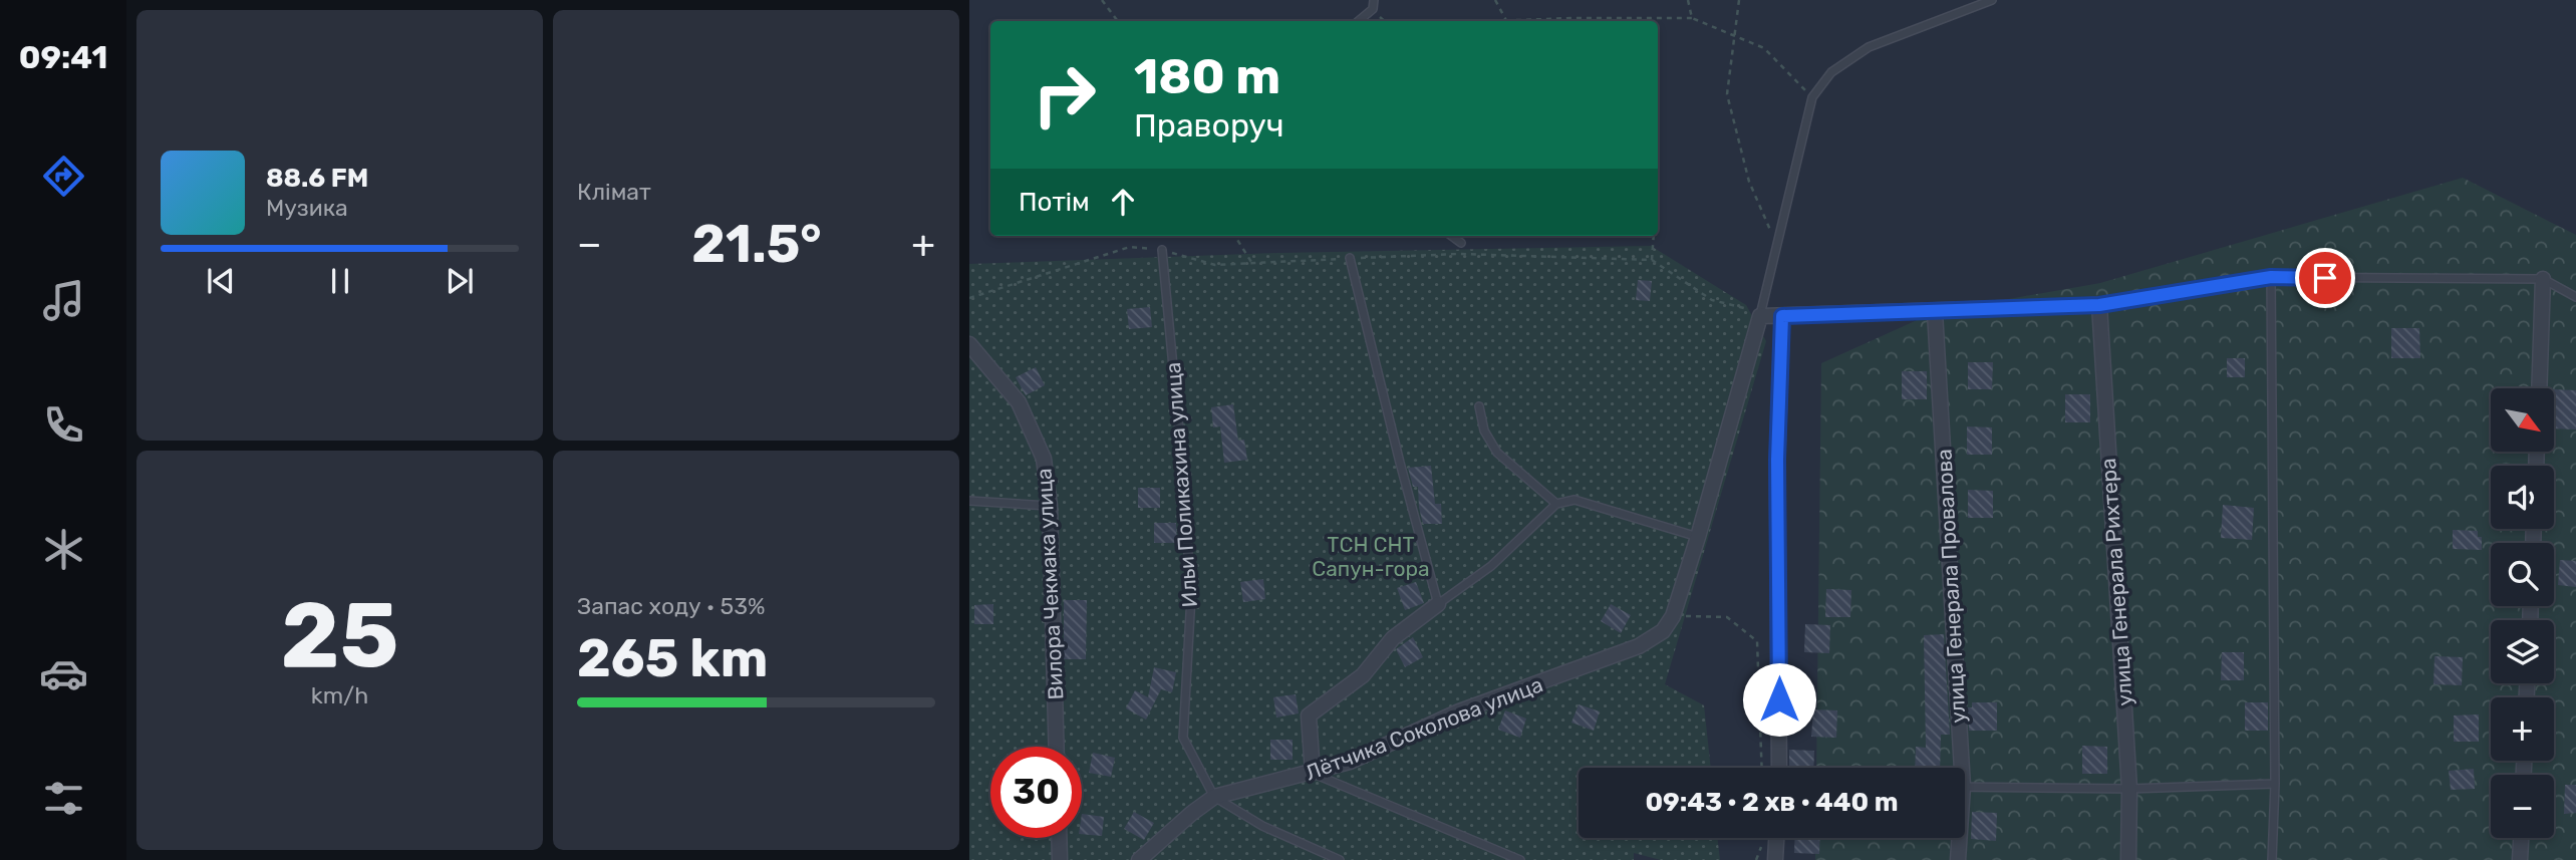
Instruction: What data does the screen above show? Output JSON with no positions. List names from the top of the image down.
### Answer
{
  "streets": {
    "street": [
      "улица Генерала Рихтера",
      "Вилора Чекмака улица",
      "улица Генерала Провалова",
      "Лётчика Соколова улица"
    ],
    "lane": ["Ильи Поликахина улица"]
  },
  "crossings": [
    ["Ильи Поликахина улица", "Лётчика Соколова улица"]
  ],
  "parks": ["ТСН СНТ Сапун-гора"],
  "north": "bottom right",
  "page": {
    "tabs": "09:41",
    "tile": [
      "Клімат",
      ["25", "km/h"],
      ["Запас ходу · 53%", "265 km"]
    ],
    "turn": ["180 m", "Праворуч"],
    "song": ["88.6 FM", "Музика"],
    "then": "Потім",
    "heat": ["−", "21.5°", "+"],
    "map_buttons": ["+", "−"],
    "limit": "30",
    "trip": "09:43 · 2 хв · 440 m"
  }
}
